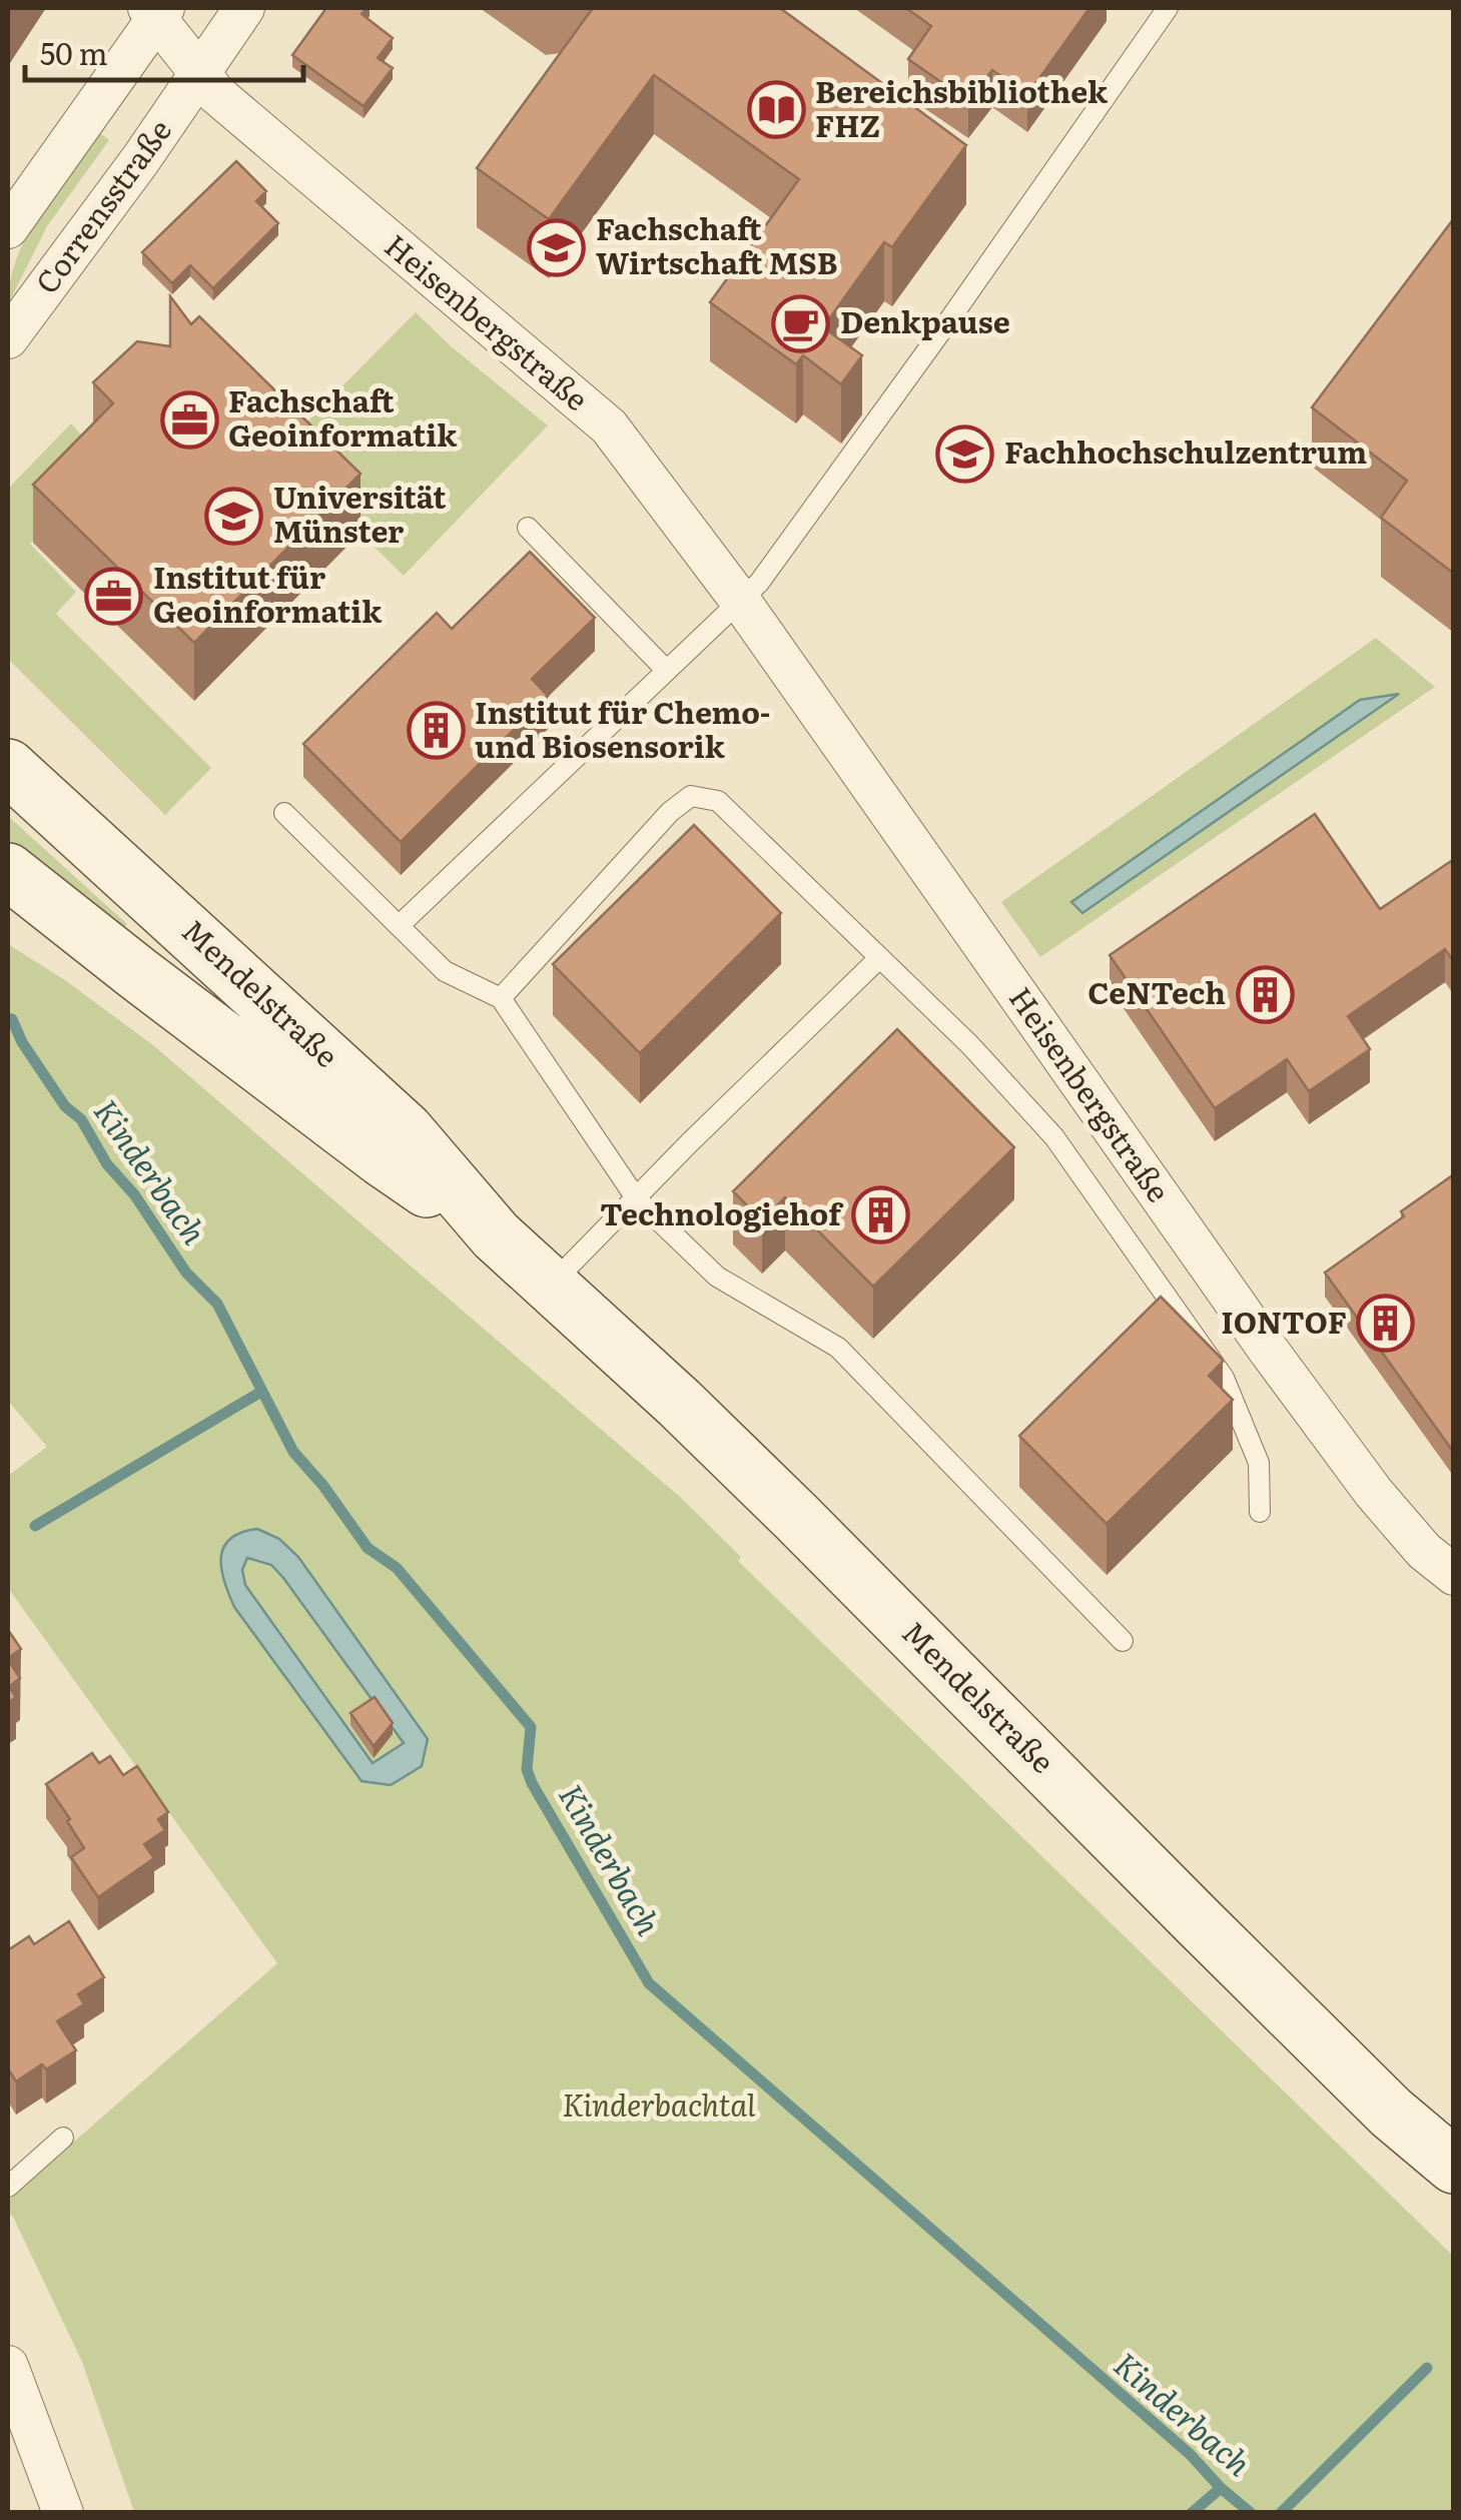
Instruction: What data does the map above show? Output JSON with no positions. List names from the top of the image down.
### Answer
{
  "streets": {
    "main road": ["Mendelstraße"],
    "street": ["Corrensstraße", "Heisenbergstraße"]
  },
  "crossings": [
    ["Corrensstraße", "Heisenbergstraße"]
  ],
  "water": ["Kinderbach"],
  "parks": ["Kinderbachtal"],
  "places": {
    "library": ["Bereichsbibliothek FHZ"],
    "school or university": ["Fachschaft Wirtschaft MSB", "Fachhochschulzentrum", "Universität Münster"],
    "cafe": ["Denkpause"],
    "office": ["Fachschaft Geoinformatik", "Institut für Geoinformatik"],
    "building": [
      "Institut für Chemo- und Biosensorik",
      "CeNTech",
      "Technologiehof",
      "IONTOF"
    ]
  },
  "scale_bar": "50 m"
}
